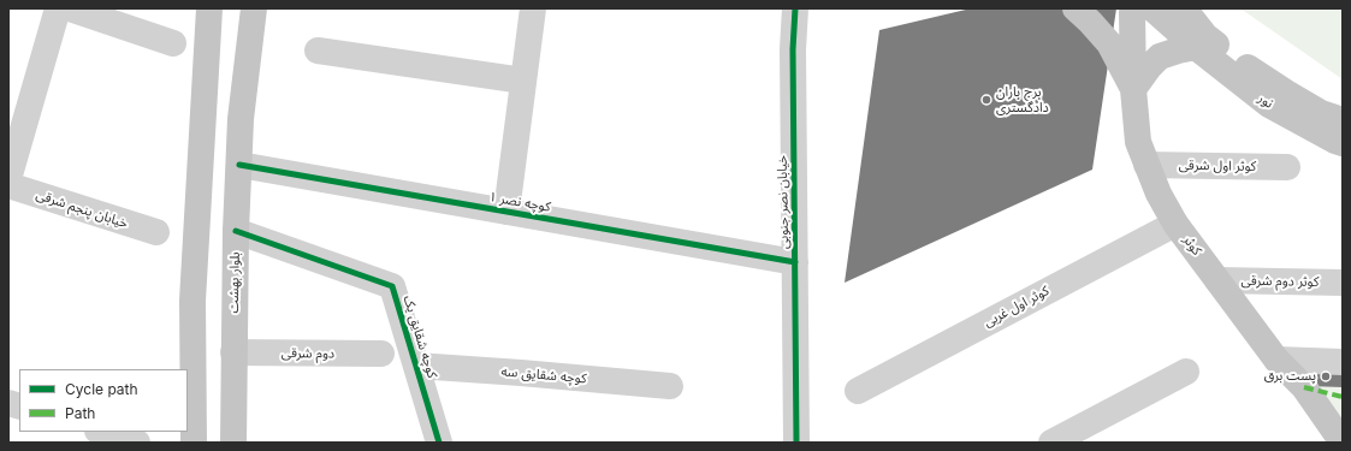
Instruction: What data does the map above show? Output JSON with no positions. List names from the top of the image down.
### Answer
{
  "streets": {
    "main road": ["نور", "کوثر", "بلوار بهشت"],
    "street": [
      "کوثر اول شرقی",
      "کوچه نصر ۱",
      "خیابان نصر جنوبی",
      "خیابان پنجم شرقی",
      "کوثر دوم شرقی",
      "کوثر اول غربی",
      "کوچه شقایق یک",
      "دوم شرقی",
      "کوچه شقایق سه"
    ]
  },
  "crossings": [
    ["کوثر اول شرقی", "کوثر"],
    ["کوچه نصر ۱", "خیابان نصر جنوبی"],
    ["کوچه نصر ۱", "بلوار بهشت"],
    ["کوثر", "کوثر دوم شرقی"],
    ["کوثر", "کوثر اول غربی"],
    ["بلوار بهشت", "کوچه شقایق یک"],
    ["بلوار بهشت", "دوم شرقی"],
    ["کوچه شقایق یک", "کوچه شقایق سه"]
  ],
  "places": ["برج باران دادگستری", "پست برق"],
  "legend": ["Cycle path", "Path"]
}
